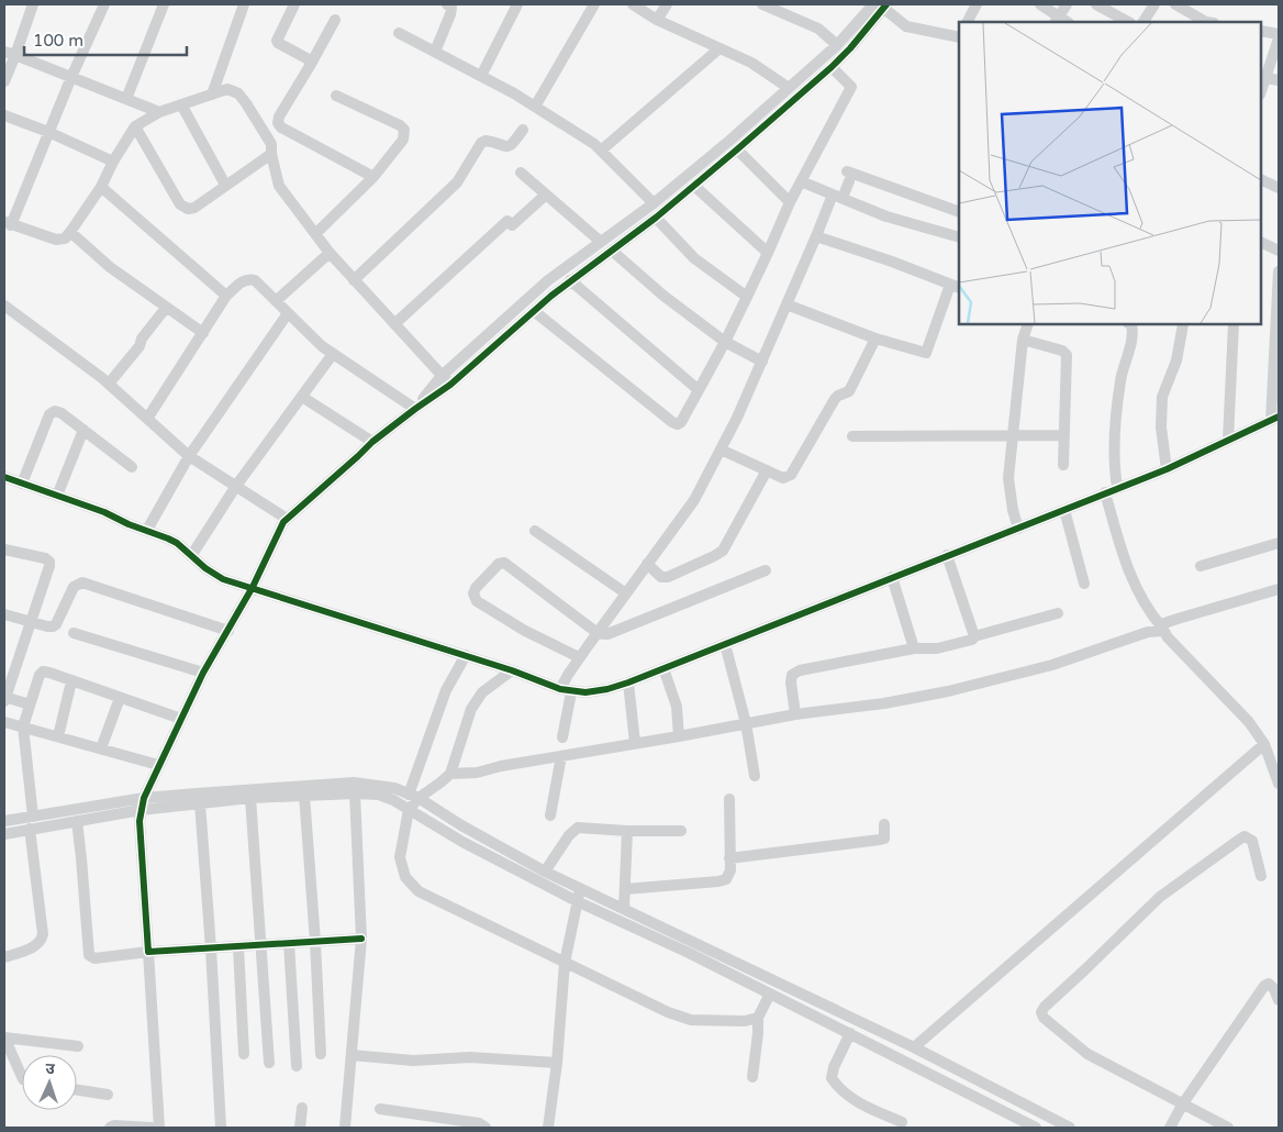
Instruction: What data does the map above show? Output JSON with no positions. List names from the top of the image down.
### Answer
{
  "scale_bar": "100 m",
  "north": "top"
}
